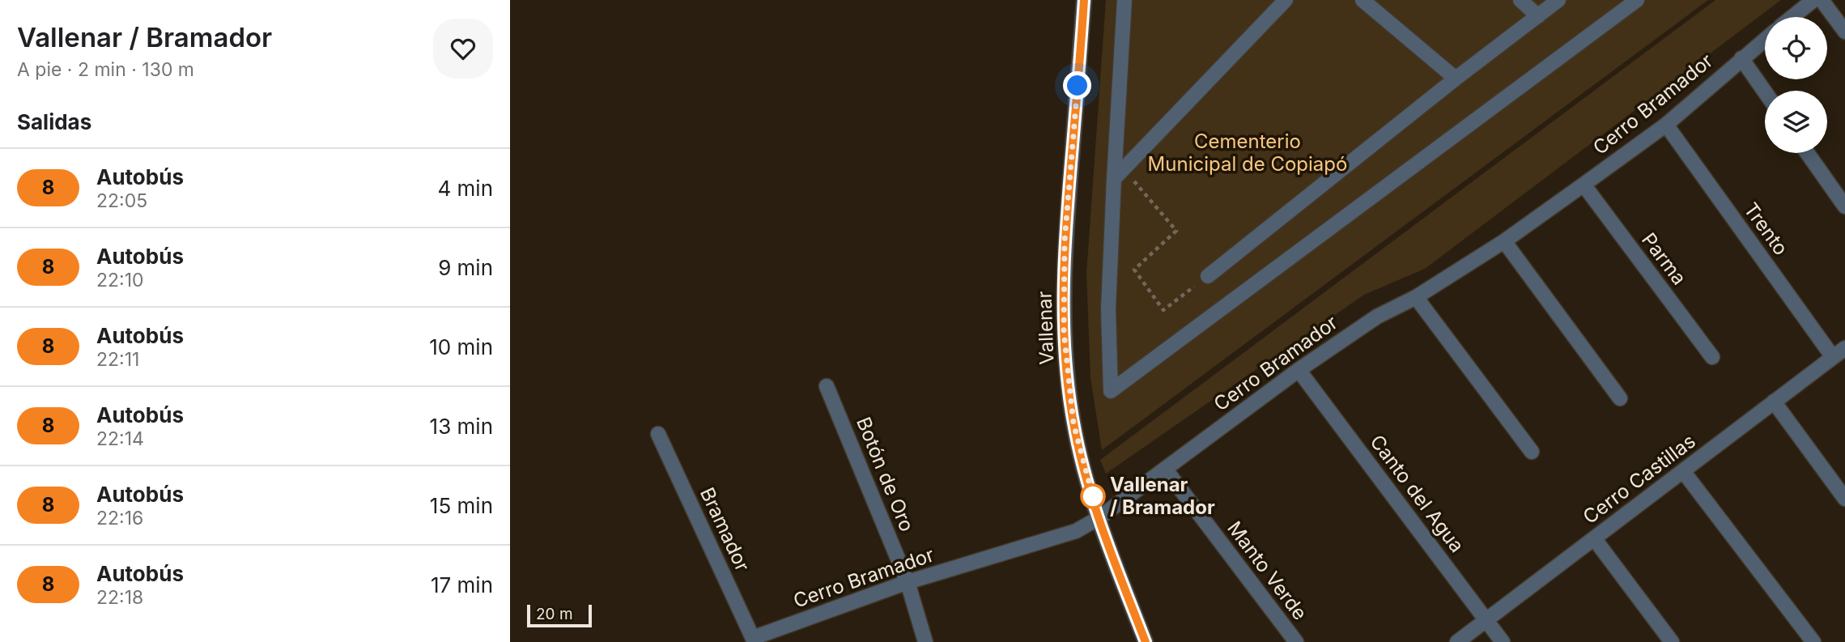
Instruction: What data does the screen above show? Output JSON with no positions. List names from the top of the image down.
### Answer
{
  "streets": {
    "street": [
      "Cerro Bramador",
      "Trento",
      "Parma",
      "Vallenar",
      "Botón de Oro",
      "Cerro Castillas",
      "Canto del Agua",
      "Bramador",
      "Manto Verde"
    ]
  },
  "crossings": [
    ["Cerro Bramador", "Trento"],
    ["Cerro Bramador", "Parma"],
    ["Cerro Bramador", "Vallenar"],
    ["Cerro Bramador", "Botón de Oro"],
    ["Cerro Bramador", "Canto del Agua"],
    ["Cerro Bramador", "Bramador"],
    ["Cerro Bramador", "Manto Verde"],
    ["Trento", "Cerro Castillas"],
    ["Cerro Castillas", "Canto del Agua"]
  ],
  "parks": ["Cementerio Municipal de Copiapó"],
  "places": ["Vallenar / Bramador"],
  "lines": ["bus line 8"],
  "scale_bar": "20 m",
  "page": {
    "heading": [
      ["Vallenar / Bramador", "A pie · 2 min · 130 m"],
      "Salidas"
    ],
    "list": [
      {
        "mark": "8",
        "name": "Autobús",
        "note": "22:05",
        "value": "4 min"
      },
      {
        "mark": "8",
        "name": "Autobús",
        "note": "22:10",
        "value": "9 min"
      },
      {
        "mark": "8",
        "name": "Autobús",
        "note": "22:11",
        "value": "10 min"
      },
      {
        "mark": "8",
        "name": "Autobús",
        "note": "22:14",
        "value": "13 min"
      },
      {
        "mark": "8",
        "name": "Autobús",
        "note": "22:16",
        "value": "15 min"
      },
      {
        "mark": "8",
        "name": "Autobús",
        "note": "22:18",
        "value": "17 min"
      }
    ],
    "scale": "20 m"
  }
}
